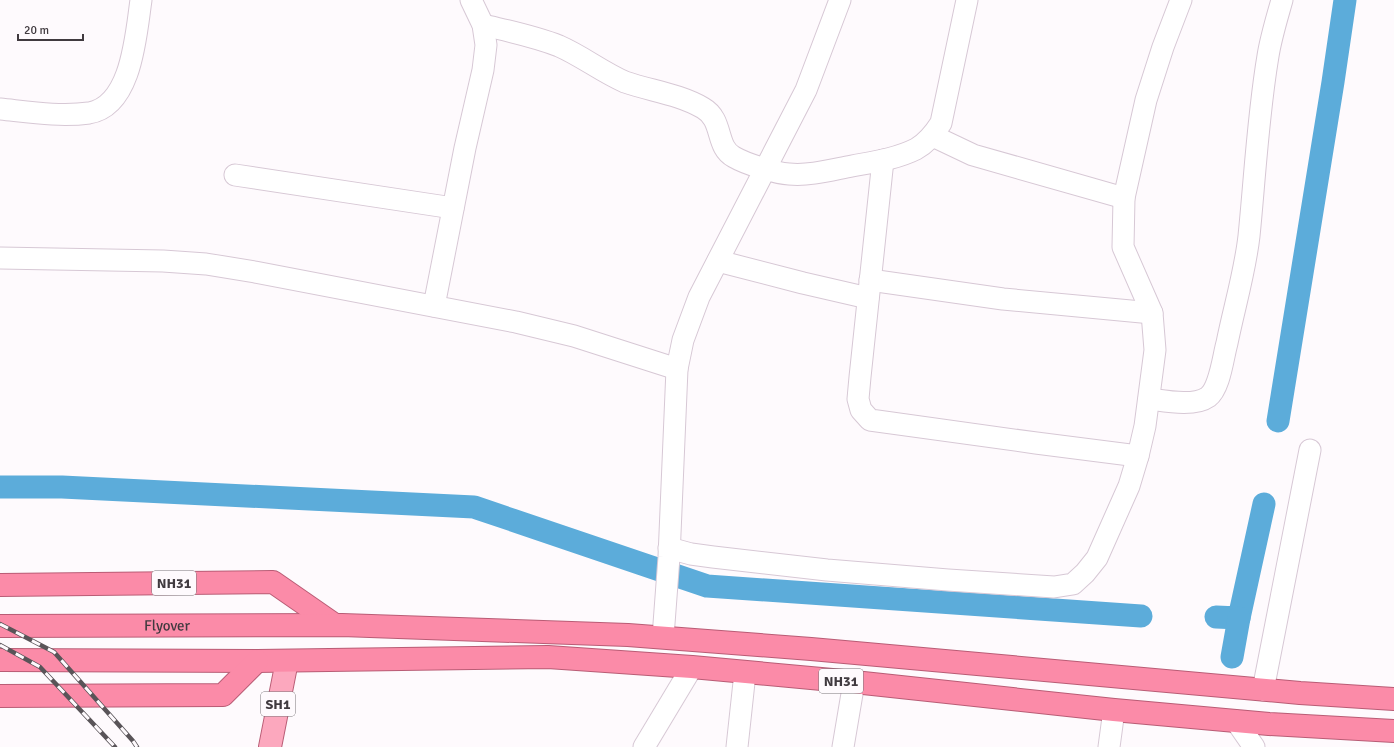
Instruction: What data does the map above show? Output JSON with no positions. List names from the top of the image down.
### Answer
{
  "streets": {
    "highway": ["NH31", "Flyover"],
    "main road": ["SH1"]
  },
  "crossings": [
    ["NH31", "Flyover"],
    ["NH31", "SH1"]
  ],
  "scale_bar": "20 m"
}
